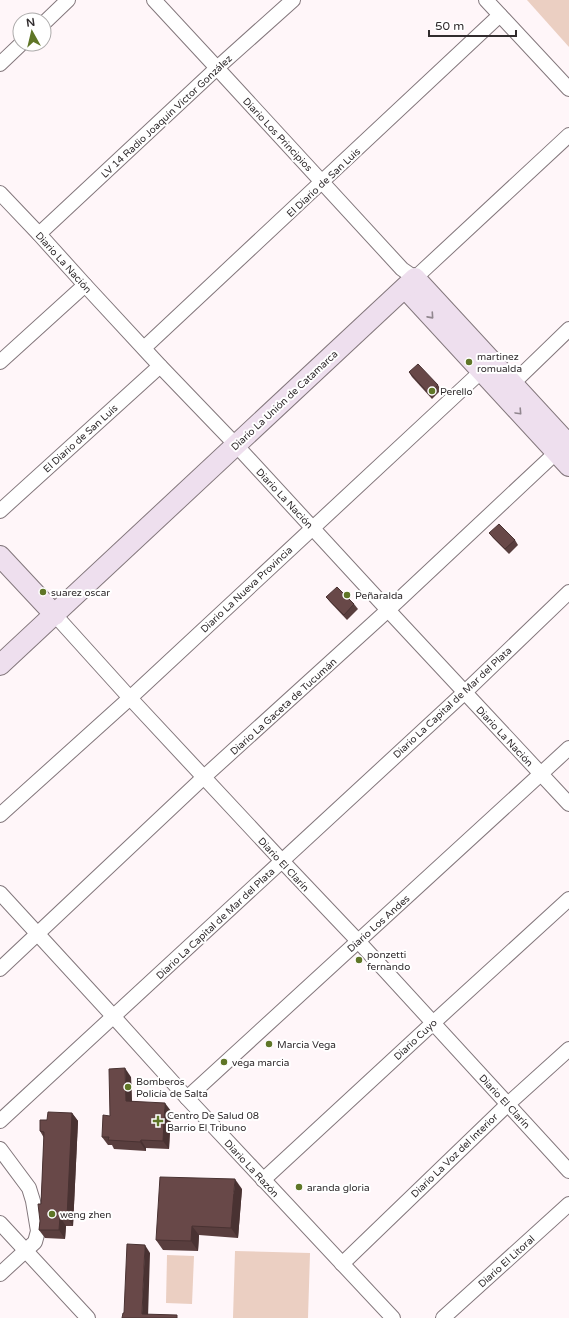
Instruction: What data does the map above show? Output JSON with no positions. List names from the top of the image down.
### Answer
{
  "streets": {
    "street": [
      "LV 14 Radio Joaquín Víctor González",
      "Diario Los Principios",
      "El Diario de San Luis",
      "Diario La Nación",
      "Diario La Unión de Catamarca",
      "Diario La Nueva Provincia",
      "Diario La Capital de Mar del Plata",
      "Diario La Gaceta de Tucumán",
      "Diario El Clarín",
      "Diario Los Andes",
      "Diario Cuyo",
      "Diario La Voz del Interior",
      "Diario La Razón",
      "Diario El Litoral"
    ]
  },
  "crossings": [
    ["LV 14 Radio Joaquín Víctor González", "Diario Los Principios"],
    ["LV 14 Radio Joaquín Víctor González", "Diario La Nación"],
    ["Diario Los Principios", "El Diario de San Luis"],
    ["Diario Los Principios", "Diario La Unión de Catamarca"],
    ["Diario Los Principios", "Diario La Nueva Provincia"],
    ["Diario Los Principios", "Diario La Gaceta de Tucumán"],
    ["El Diario de San Luis", "Diario La Nación"],
    ["Diario La Nación", "Diario La Unión de Catamarca"],
    ["Diario La Nación", "Diario La Nueva Provincia"],
    ["Diario La Nación", "Diario La Capital de Mar del Plata"],
    ["Diario La Nación", "Diario La Gaceta de Tucumán"],
    ["Diario La Nación", "Diario Los Andes"],
    ["Diario La Unión de Catamarca", "Diario El Clarín"],
    ["Diario La Nueva Provincia", "Diario El Clarín"],
    ["Diario La Capital de Mar del Plata", "Diario El Clarín"],
    ["Diario La Capital de Mar del Plata", "Diario La Razón"],
    ["Diario La Gaceta de Tucumán", "Diario El Clarín"],
    ["Diario La Gaceta de Tucumán", "Diario La Razón"],
    ["Diario El Clarín", "Diario Los Andes"],
    ["Diario El Clarín", "Diario Cuyo"],
    ["Diario El Clarín", "Diario La Voz del Interior"],
    ["Diario Los Andes", "Diario La Razón"],
    ["Diario Cuyo", "Diario La Razón"],
    ["Diario La Voz del Interior", "Diario La Razón"]
  ],
  "places": {
    "other": [
      "martinez romualda",
      "Perello",
      "suarez oscar",
      "Peñaralda",
      "ponzetti fernando",
      "Marcia Vega",
      "vega marcia",
      "Bomberos Policía de Salta",
      "aranda gloria",
      "weng zhen"
    ],
    "health": ["Centro De Salud 08 Barrio El Tribuno"]
  },
  "scale_bar": "50 m",
  "north": "top"
}
